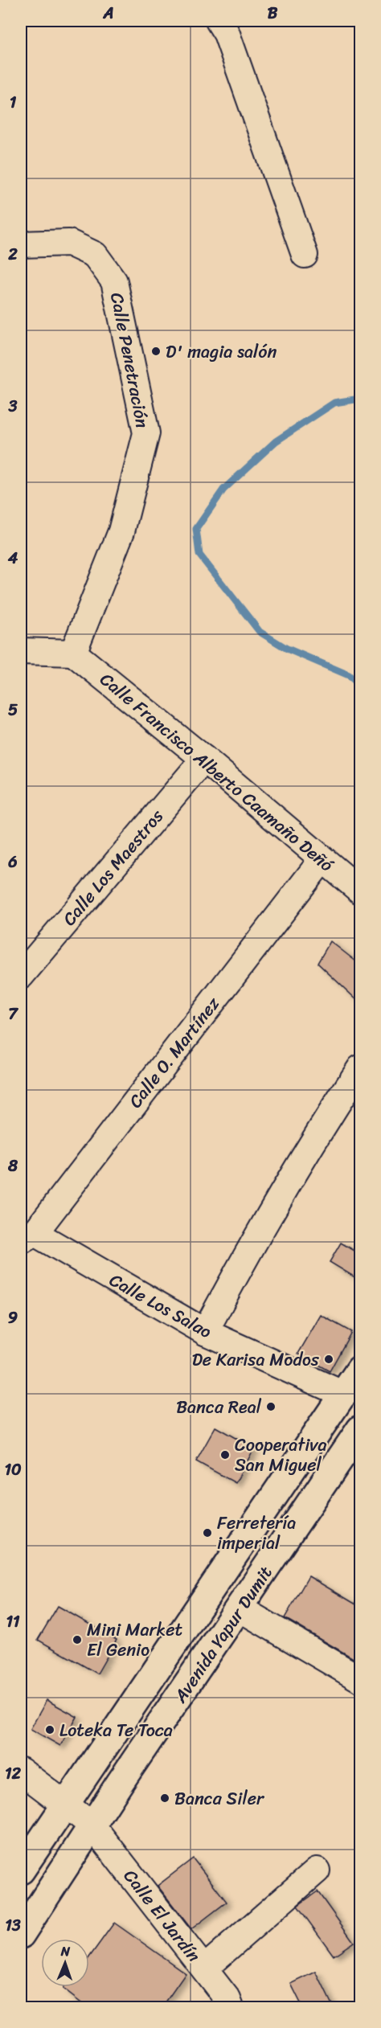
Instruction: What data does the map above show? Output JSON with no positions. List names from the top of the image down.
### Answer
{
  "streets": {
    "main road": ["Avenida Yapur Dumit"],
    "street": [
      "Calle Penetración",
      "Calle Francisco Alberto Caamaño Deñó",
      "Calle Los Maestros",
      "Calle O. Martínez",
      "Calle Los Salao",
      "Calle El Jardín"
    ]
  },
  "crossings": [
    ["Calle Penetración", "Calle Francisco Alberto Caamaño Deñó"],
    ["Calle Francisco Alberto Caamaño Deñó", "Calle Los Maestros"],
    ["Calle Francisco Alberto Caamaño Deñó", "Calle O. Martínez"],
    ["Calle O. Martínez", "Calle Los Salao"],
    ["Calle Los Salao", "Avenida Yapur Dumit"],
    ["Avenida Yapur Dumit", "Calle El Jardín"]
  ],
  "places": [
    "D' magia salón",
    "De Karisa Modos",
    "Banca Real",
    "Cooperativa San Miguel",
    "Ferretería imperial",
    "Mini Market El Genio",
    "Loteka Te Toca",
    "Banca Siler"
  ],
  "north": "top",
  "grid": {
    "columns": ["A", "B"],
    "rows": [
      "1",
      "2",
      "3",
      "4",
      "5",
      "6",
      "7",
      "8",
      "9",
      "10",
      "11",
      "12",
      "13"
    ]
  }
}
